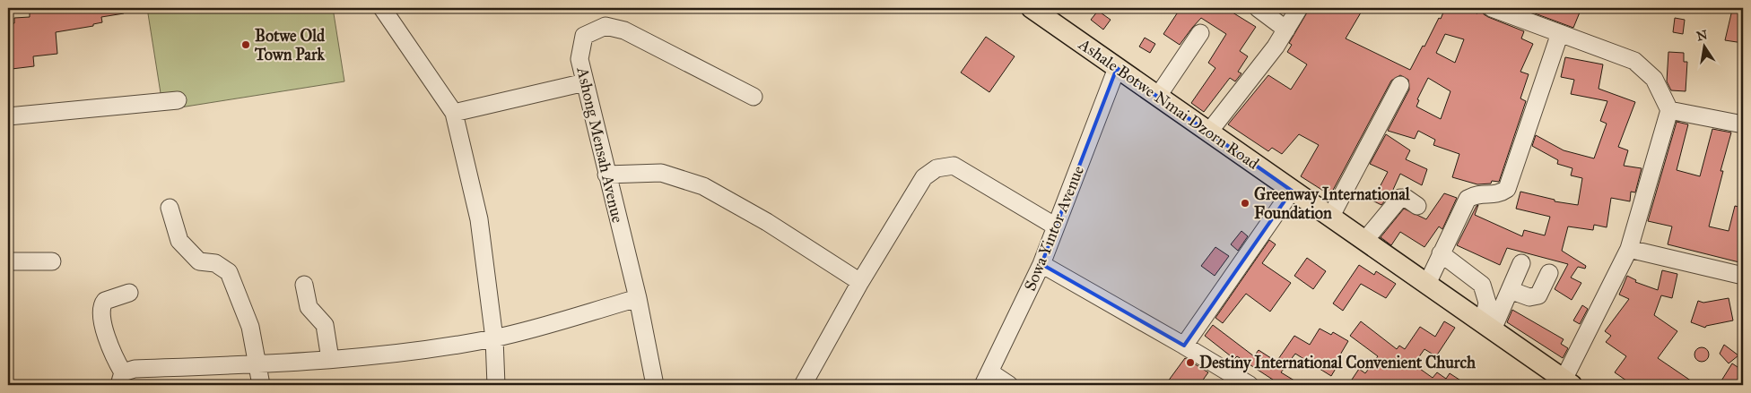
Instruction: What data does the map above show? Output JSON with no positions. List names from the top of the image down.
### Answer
{
  "streets": {
    "main road": ["Ashale Botwe Nmai Dzorn Road"],
    "street": ["Ashong Mensah Avenue", "Sowa Yintor Avenue"]
  },
  "crossings": [
    ["Ashale Botwe Nmai Dzorn Road", "Sowa Yintor Avenue"]
  ],
  "places": ["Botwe Old Town Park", "Greenway International Foundation", "Destiny International Convenient Church"],
  "north": "top"
}
